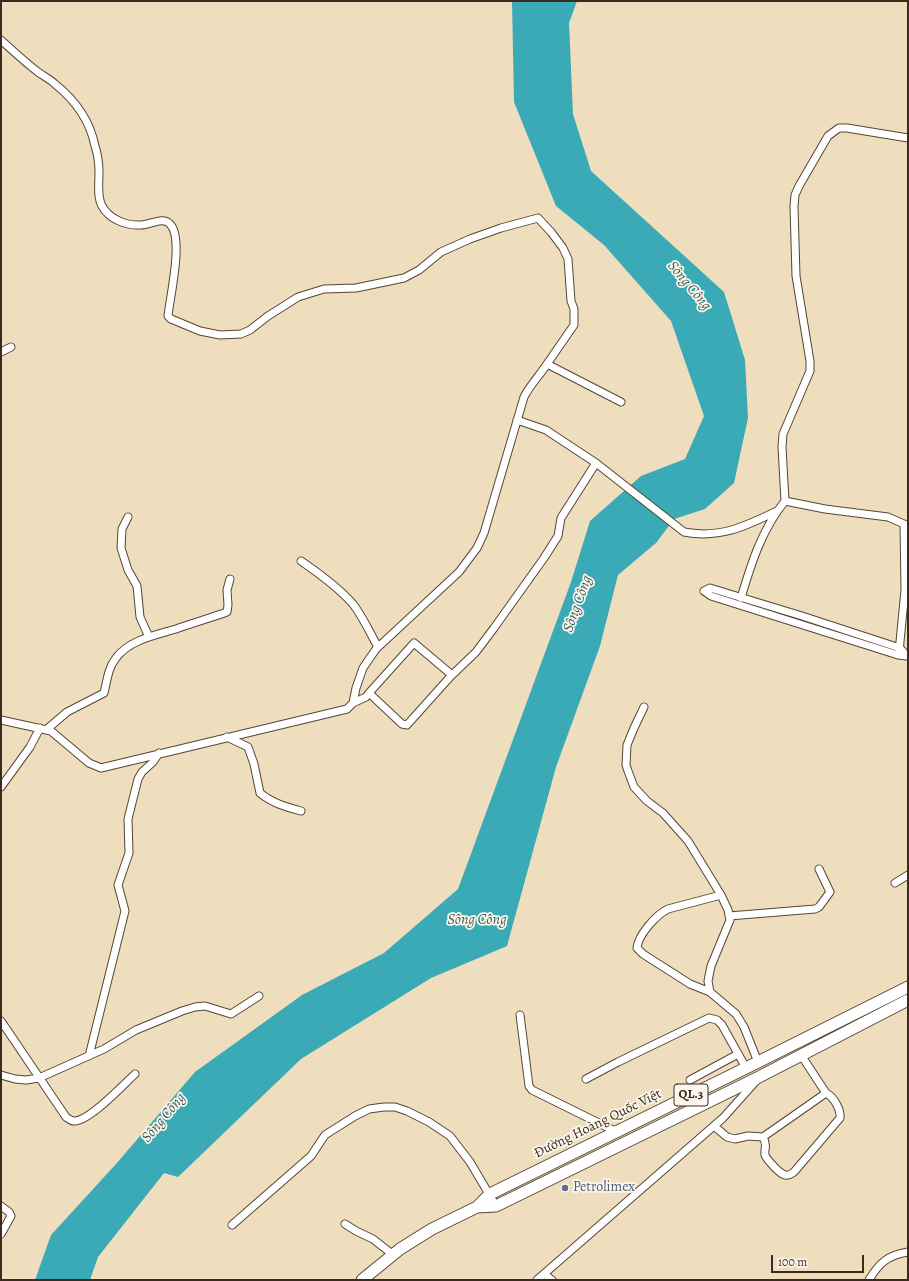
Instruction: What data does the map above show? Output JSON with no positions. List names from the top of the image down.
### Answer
{
  "streets": {
    "highway": ["QL.3", "Đường Hoàng Quốc Việt"]
  },
  "water": ["Sông Công"],
  "places": ["Petrolimex"],
  "scale_bar": "100 m"
}
